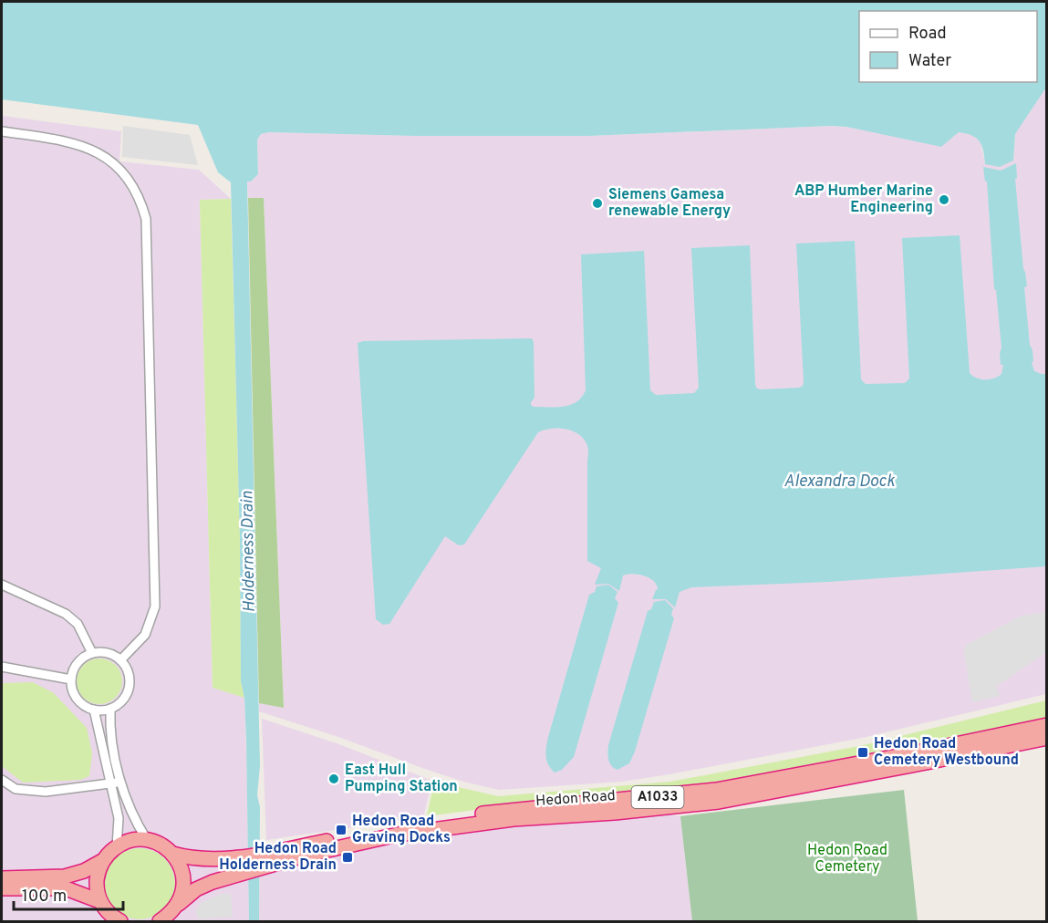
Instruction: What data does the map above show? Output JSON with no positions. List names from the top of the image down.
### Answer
{
  "streets": {
    "highway": ["A1033", "Hedon Road"]
  },
  "crossings": [
    ["A1033", "Hedon Road"]
  ],
  "water": ["Alexandra Dock", "Holderness Drain"],
  "parks": ["Hedon Road Cemetery"],
  "places": {
    "other": ["ABP Humber Marine Engineering", "Siemens Gamesa renewable Energy", "East Hull Pumping Station"],
    "transit": ["Hedon Road Cemetery Westbound", "Hedon Road Graving Docks", "Hedon Road Holderness Drain"]
  },
  "legend": ["Road", "Water"],
  "scale_bar": "100 m"
}
